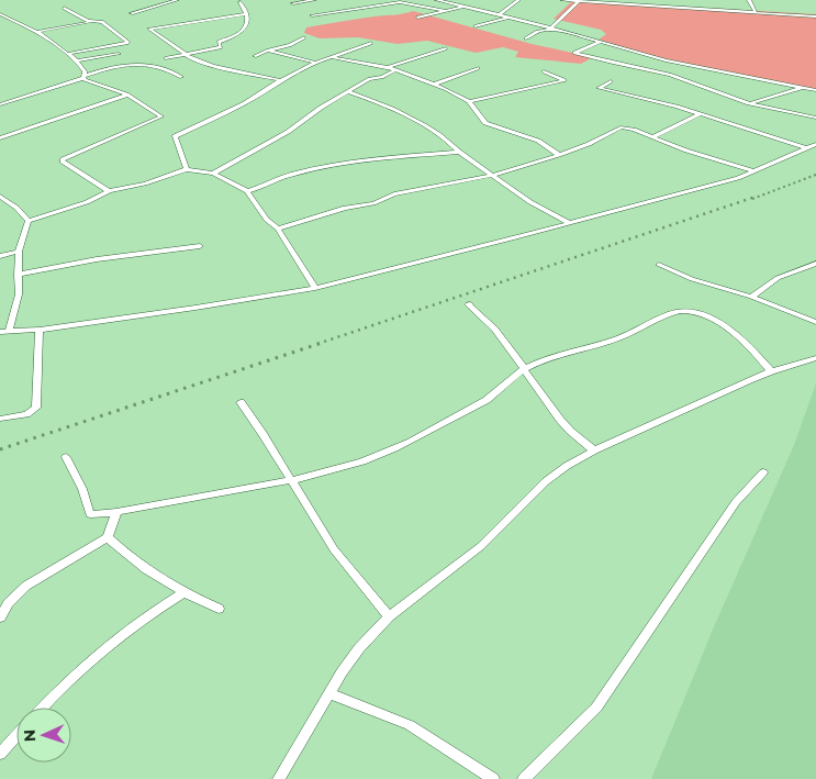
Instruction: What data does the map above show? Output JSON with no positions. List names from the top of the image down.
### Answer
{
  "north": "left"
}
